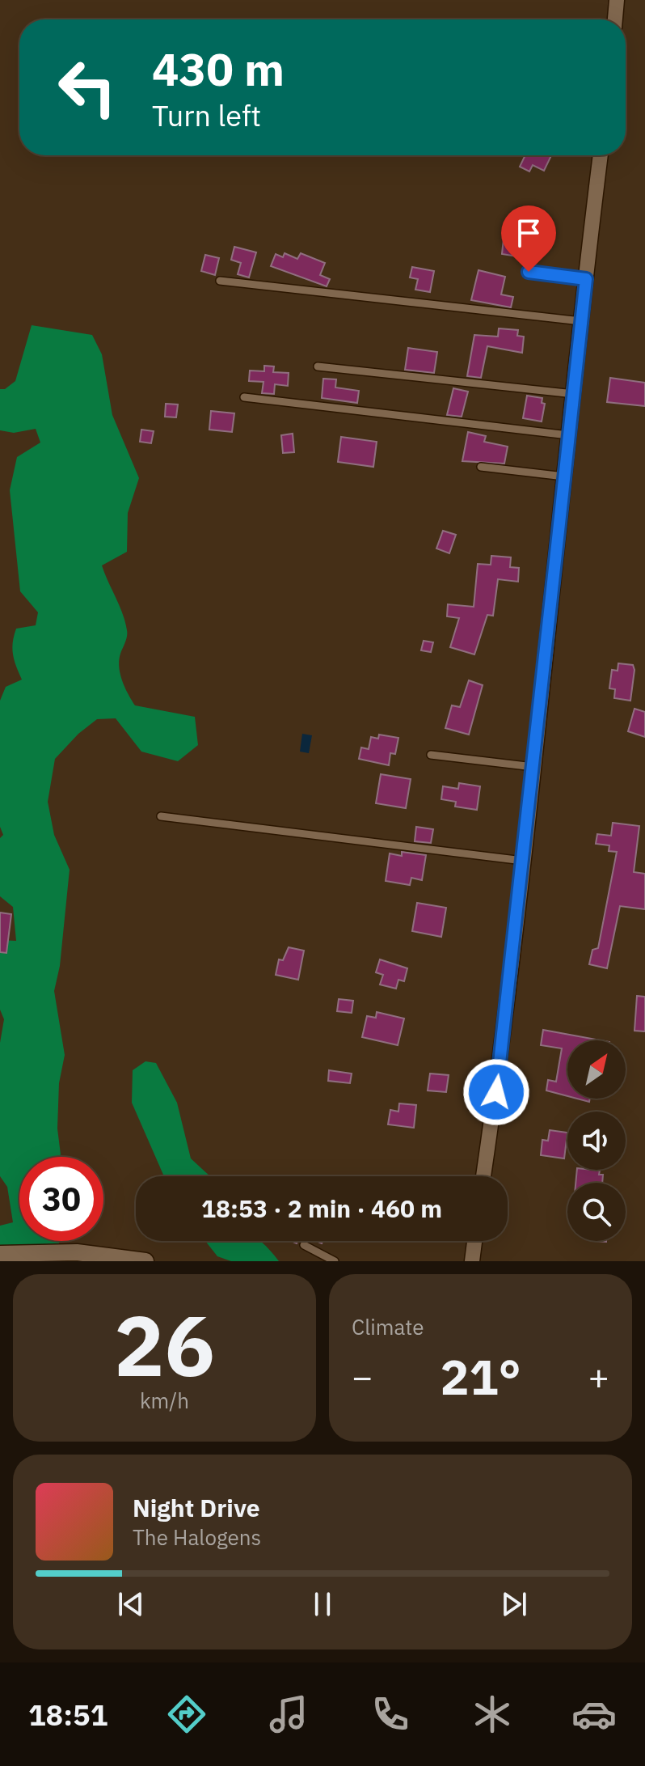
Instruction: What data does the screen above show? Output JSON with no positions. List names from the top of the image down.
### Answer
{
  "north": "top right",
  "page": {
    "turn": ["430 m", "Turn left"],
    "limit": "30",
    "trip": "18:53 · 2 min · 460 m",
    "tile": [
      ["26", "km/h"],
      "Climate"
    ],
    "heat": ["−", "21°", "+"],
    "song": ["Night Drive", "The Halogens"],
    "tabs": "18:51"
  }
}
